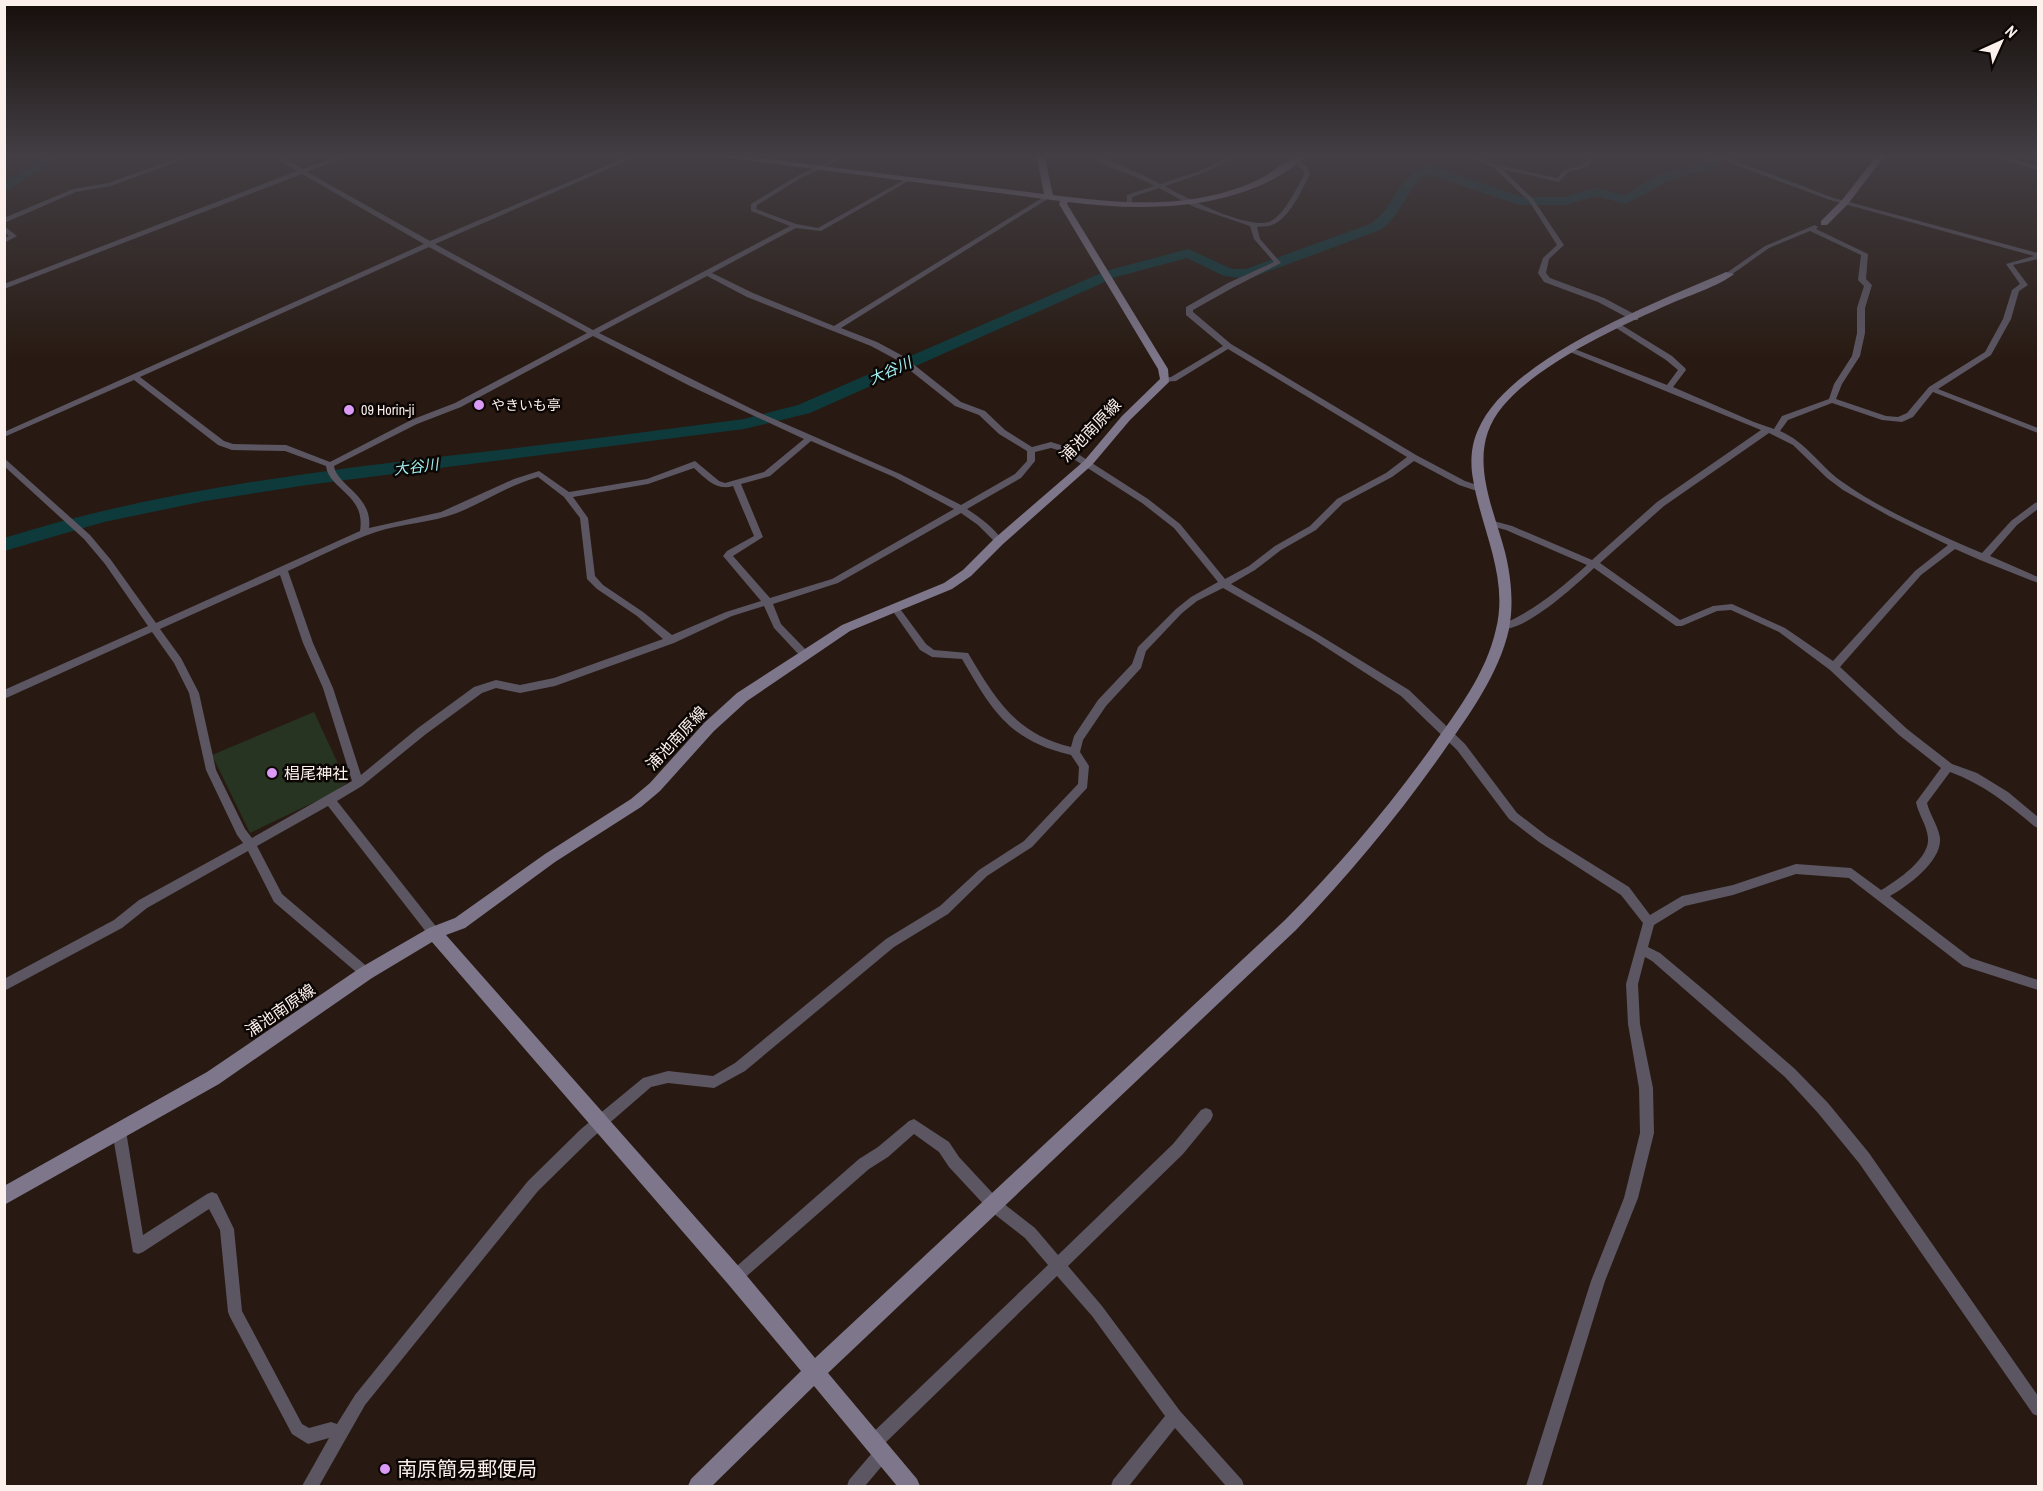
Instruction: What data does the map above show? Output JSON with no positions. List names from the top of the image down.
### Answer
{
  "streets": {
    "main road": ["浦池南原線"]
  },
  "water": ["大谷川"],
  "places": [
    "やきいも亭",
    "09 Horin-ji",
    "椙尾神社",
    "南原簡易郵便局"
  ],
  "north": "top right"
}
